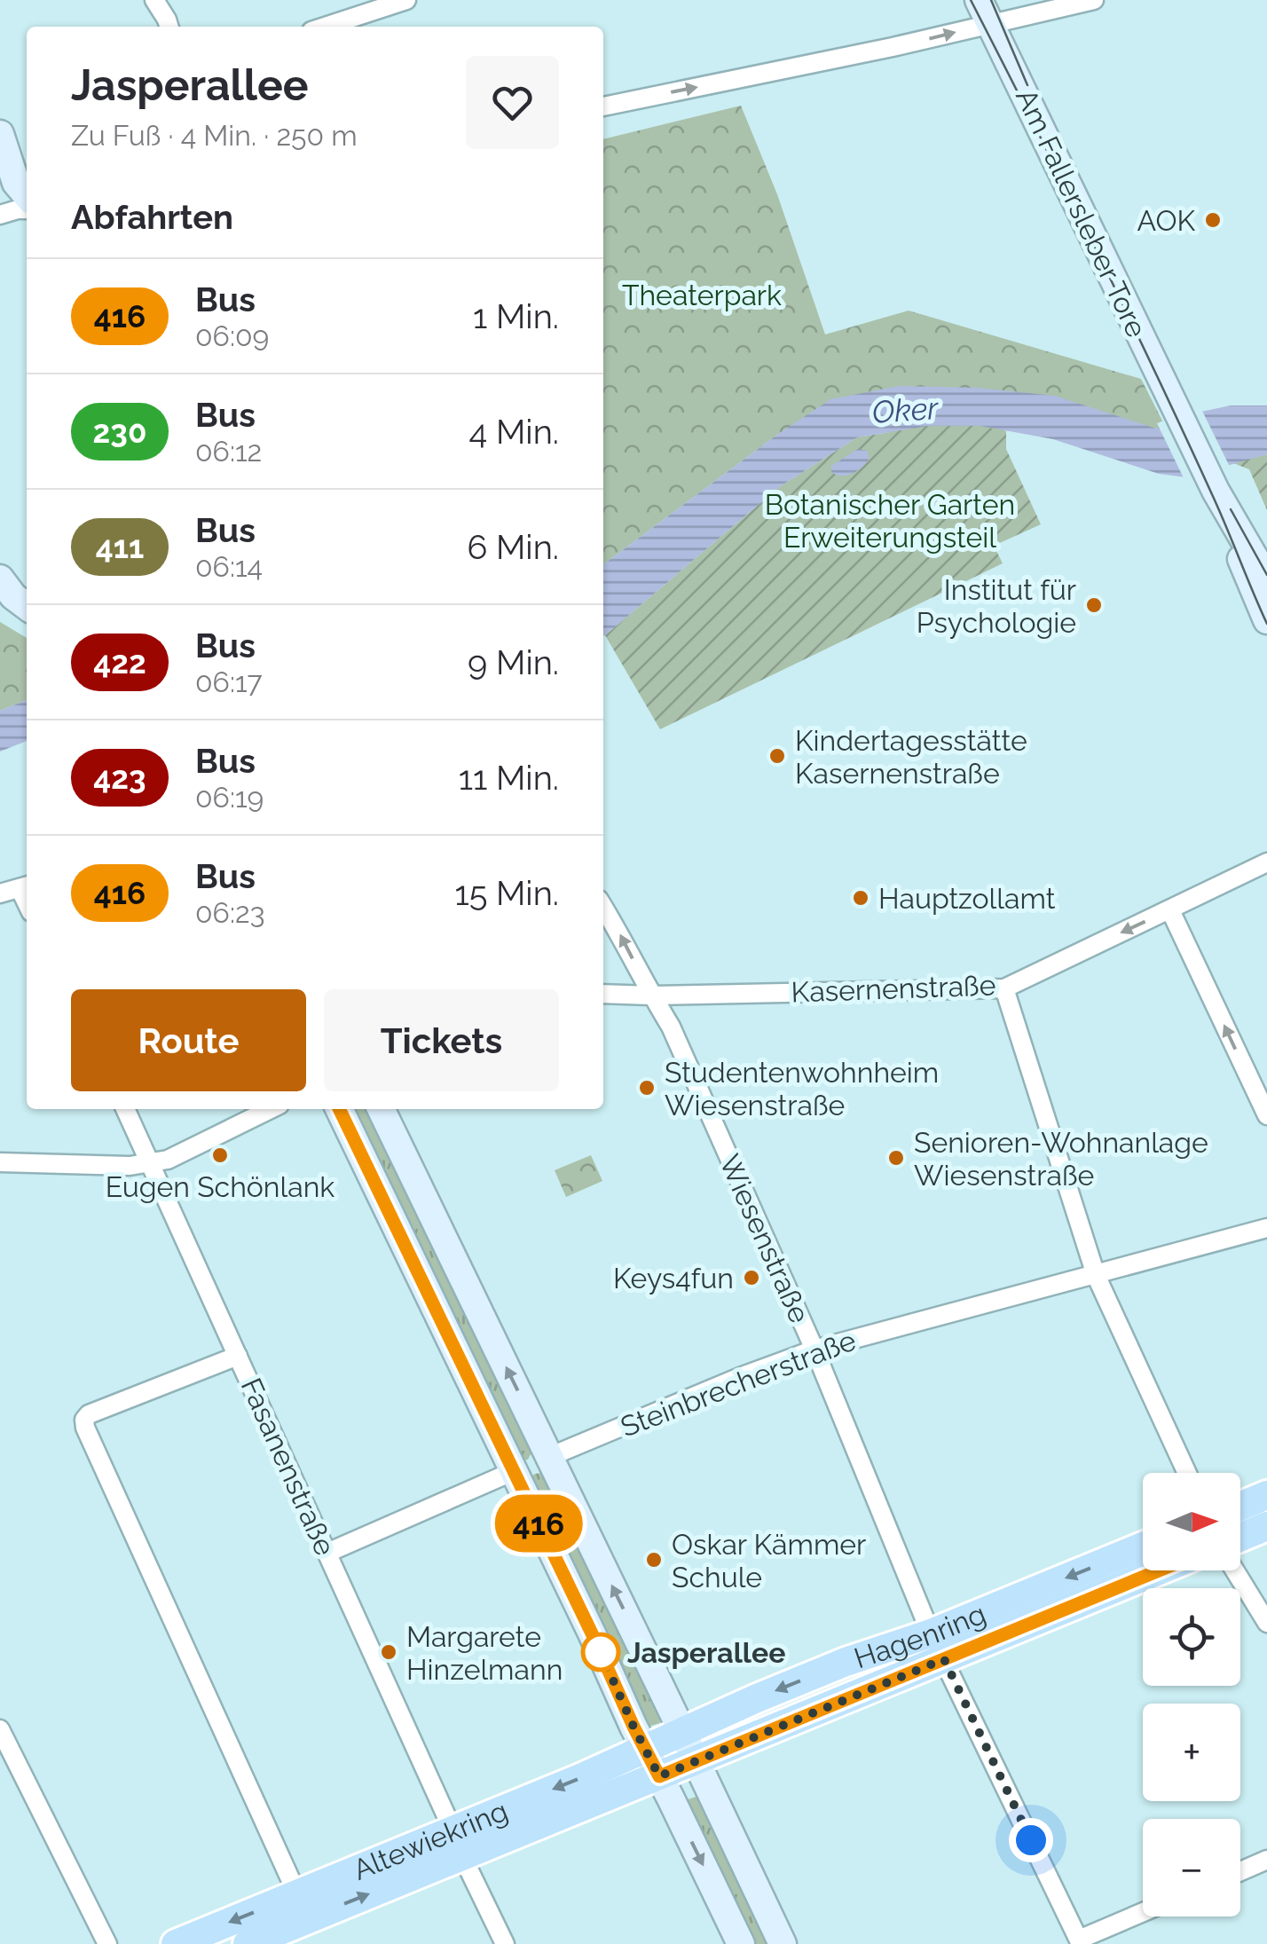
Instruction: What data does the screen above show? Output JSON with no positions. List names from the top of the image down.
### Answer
{
  "streets": {
    "main road": ["Hagenring", "Altewiekring"],
    "street": [
      "Am Fallersleber Tore",
      "Kasernenstraße",
      "Wiesenstraße",
      "Steinbrecherstraße",
      "Fasanenstraße"
    ]
  },
  "crossings": [
    ["Kasernenstraße", "Wiesenstraße"],
    ["Wiesenstraße", "Steinbrecherstraße"],
    ["Wiesenstraße", "Hagenring"],
    ["Steinbrecherstraße", "Fasanenstraße"],
    ["Fasanenstraße", "Altewiekring"],
    ["Hagenring", "Altewiekring"]
  ],
  "water": ["Oker"],
  "parks": ["Theaterpark", "Botanischer Garten Erweiterungsteil"],
  "places": [
    "AOK",
    "Institut für Psychologie",
    "Kindertagesstätte Kasernenstraße",
    "Hauptzollamt",
    "Studentenwohnheim Wiesenstraße",
    "Eugen Schönlank",
    "Senioren-Wohnanlage Wiesenstraße",
    "Keys4fun",
    "Oskar Kämmer Schule",
    "Margarete Hinzelmann",
    "Jasperallee"
  ],
  "lines": ["bus line 416"],
  "north": "right",
  "page": {
    "on_map": "416",
    "heading": [
      ["Jasperallee", "Zu Fuß · 4 Min. · 250 m"],
      "Abfahrten"
    ],
    "list": [
      {
        "mark": "416",
        "name": "Bus",
        "note": "06:09",
        "value": "1 Min."
      },
      {
        "mark": "230",
        "name": "Bus",
        "note": "06:12",
        "value": "4 Min."
      },
      {
        "mark": "411",
        "name": "Bus",
        "note": "06:14",
        "value": "6 Min."
      },
      {
        "mark": "422",
        "name": "Bus",
        "note": "06:17",
        "value": "9 Min."
      },
      {
        "mark": "423",
        "name": "Bus",
        "note": "06:19",
        "value": "11 Min."
      },
      {
        "mark": "416",
        "name": "Bus",
        "note": "06:23",
        "value": "15 Min."
      }
    ],
    "buttons": ["Route", "Tickets"],
    "map_buttons": ["+", "−"]
  }
}
